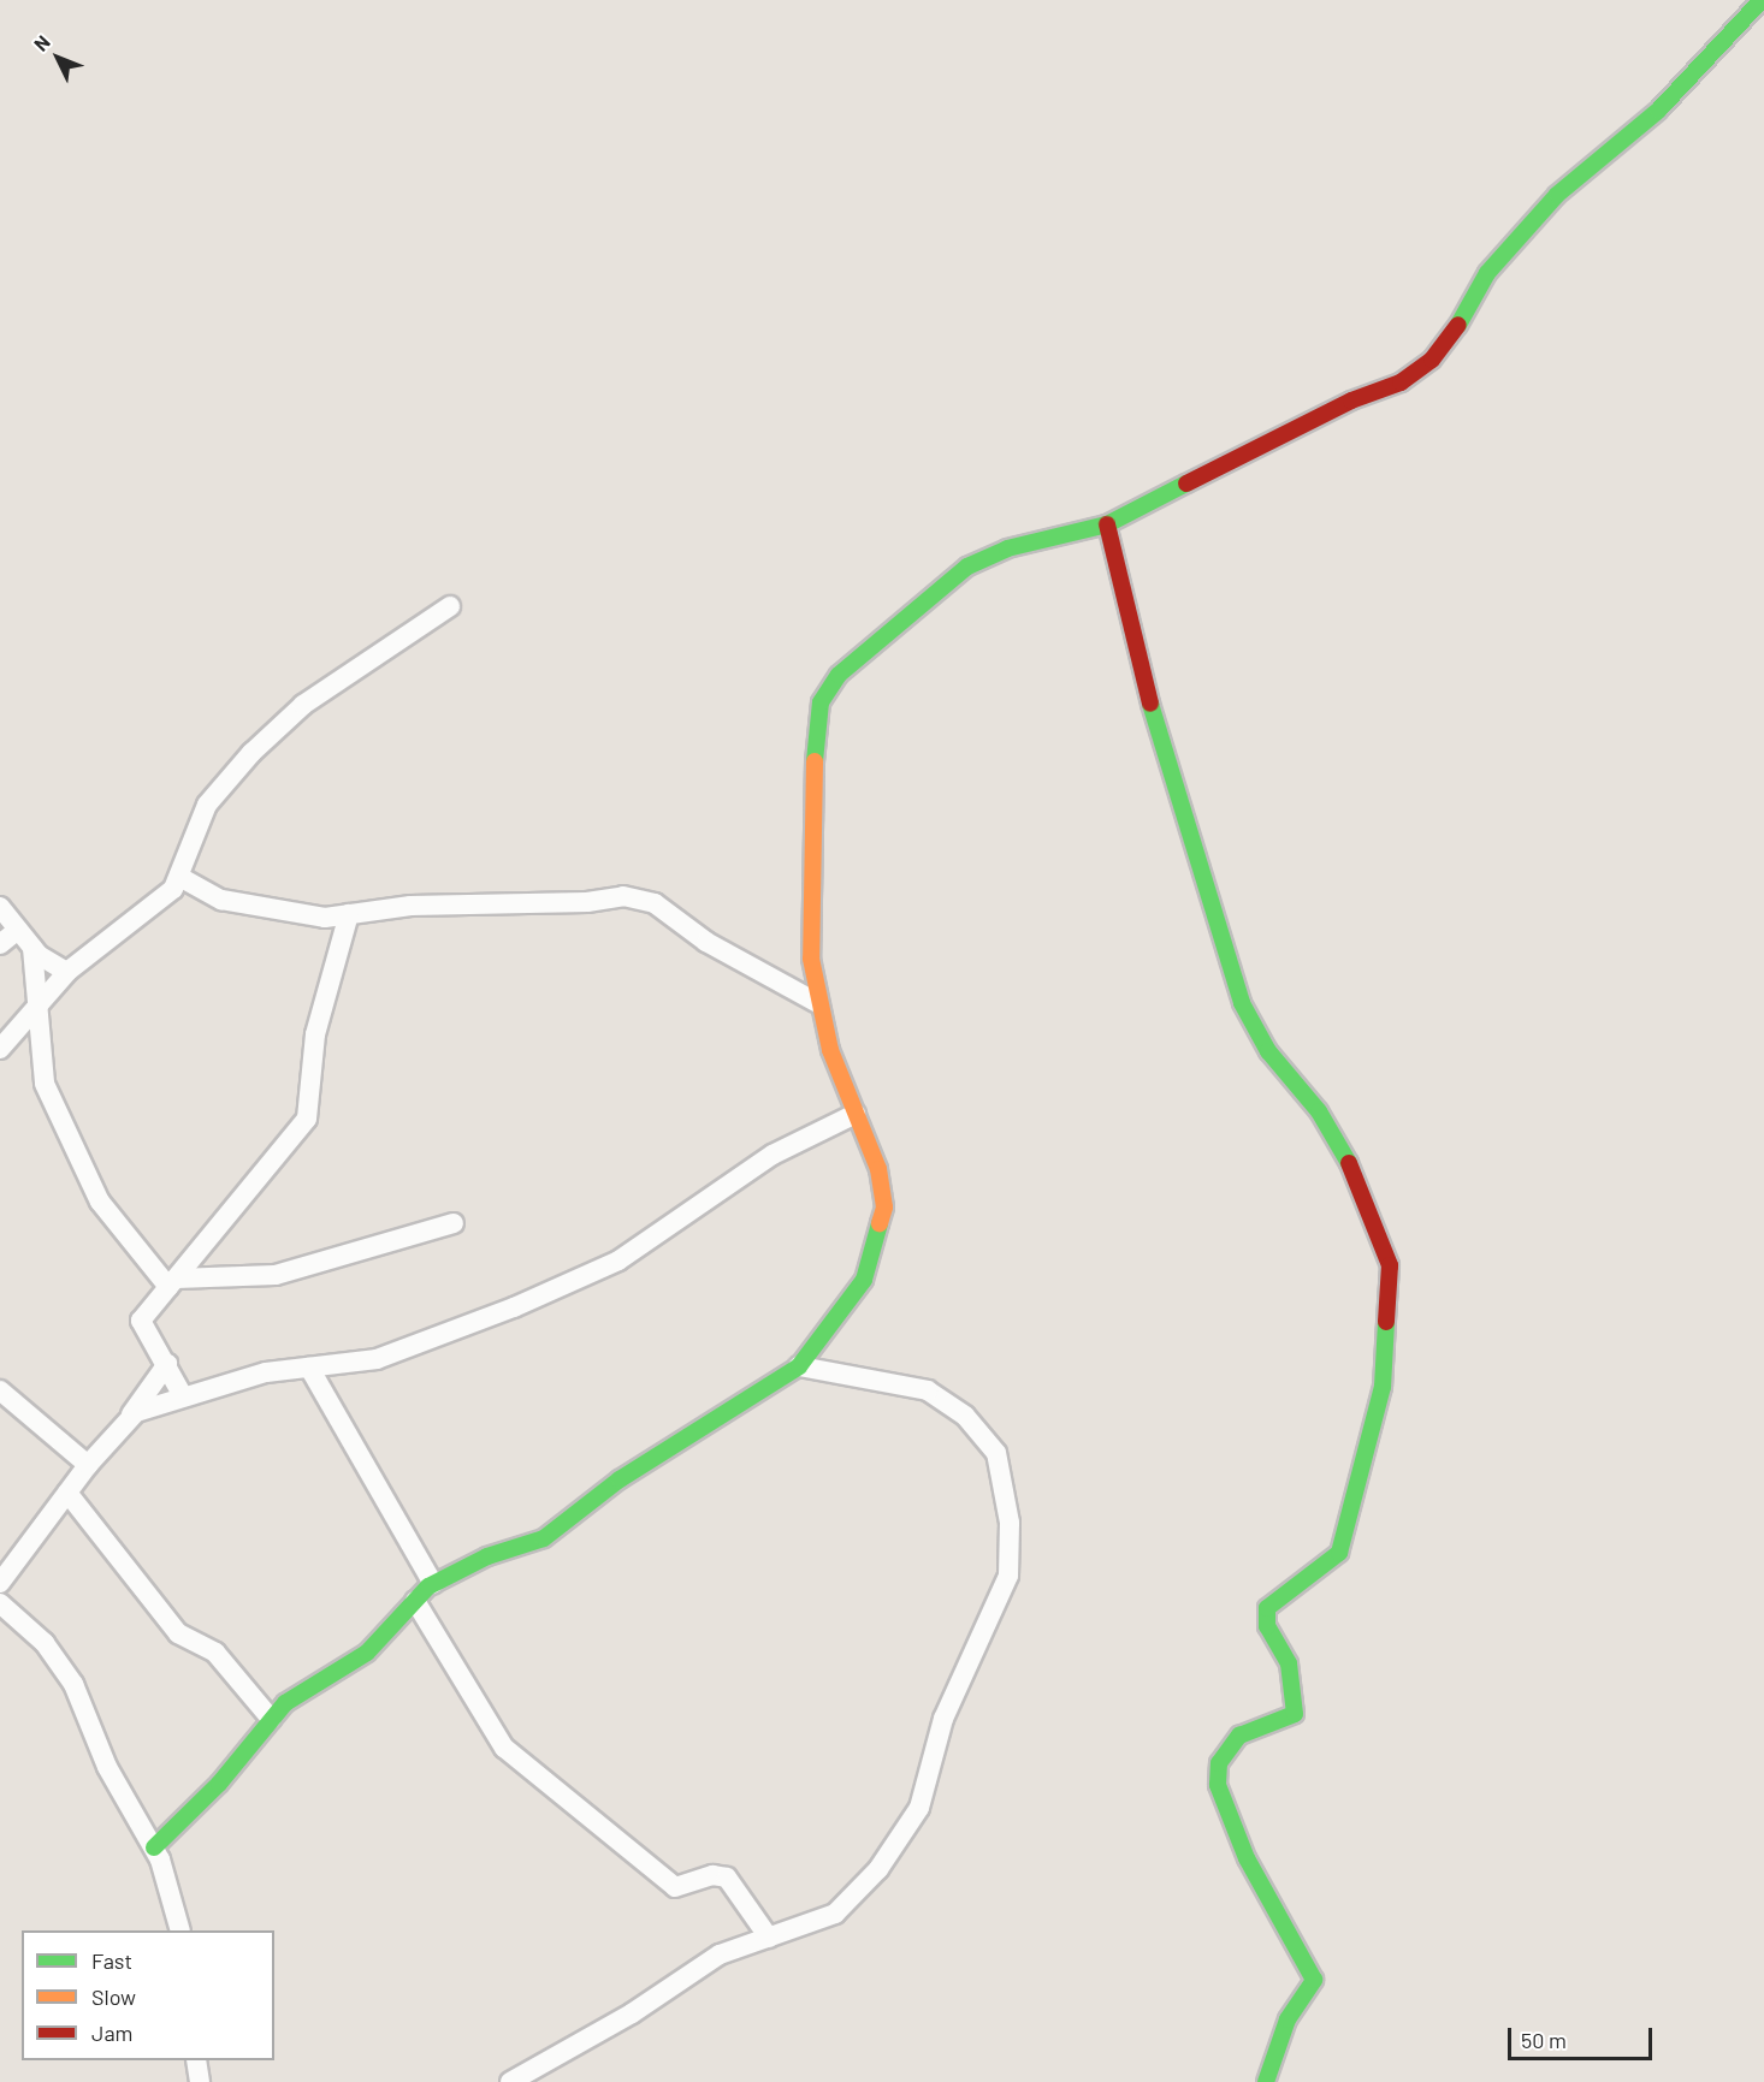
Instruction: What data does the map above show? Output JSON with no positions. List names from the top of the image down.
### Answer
{
  "legend": ["Fast", "Slow", "Jam"],
  "scale_bar": "50 m",
  "north": "top left"
}
